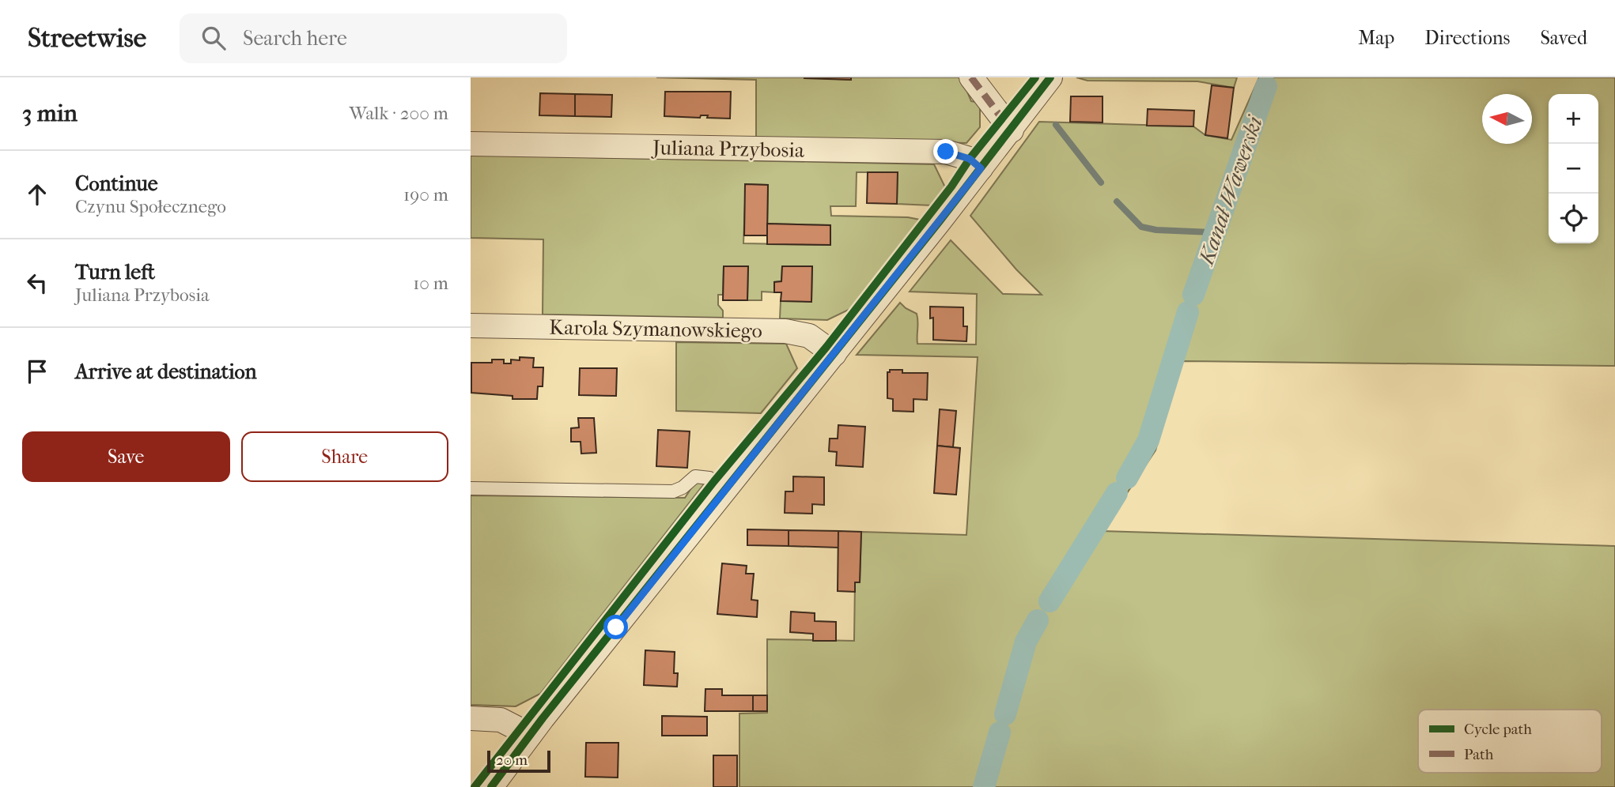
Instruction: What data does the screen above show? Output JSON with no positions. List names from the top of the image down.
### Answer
{
  "streets": {
    "street": ["Juliana Przybosia", "Karola Szymanowskiego"]
  },
  "water": ["Kanał Wawerski"],
  "legend": ["Cycle path", "Path"],
  "scale_bar": "20 m",
  "north": "left",
  "page": {
    "header": "Streetwise",
    "search": "Search here",
    "nav": ["Map", "Directions", "Saved"],
    "heading": ["3 min", "Walk · 200 m"],
    "map_buttons": ["+", "−"],
    "list": [
      ["Continue", "Czynu Społecznego", "190 m"],
      ["Turn left", "Juliana Przybosia", "10 m"],
      "Arrive at destination"
    ],
    "buttons": ["Save", "Share"],
    "scale": "20 m"
  }
}
